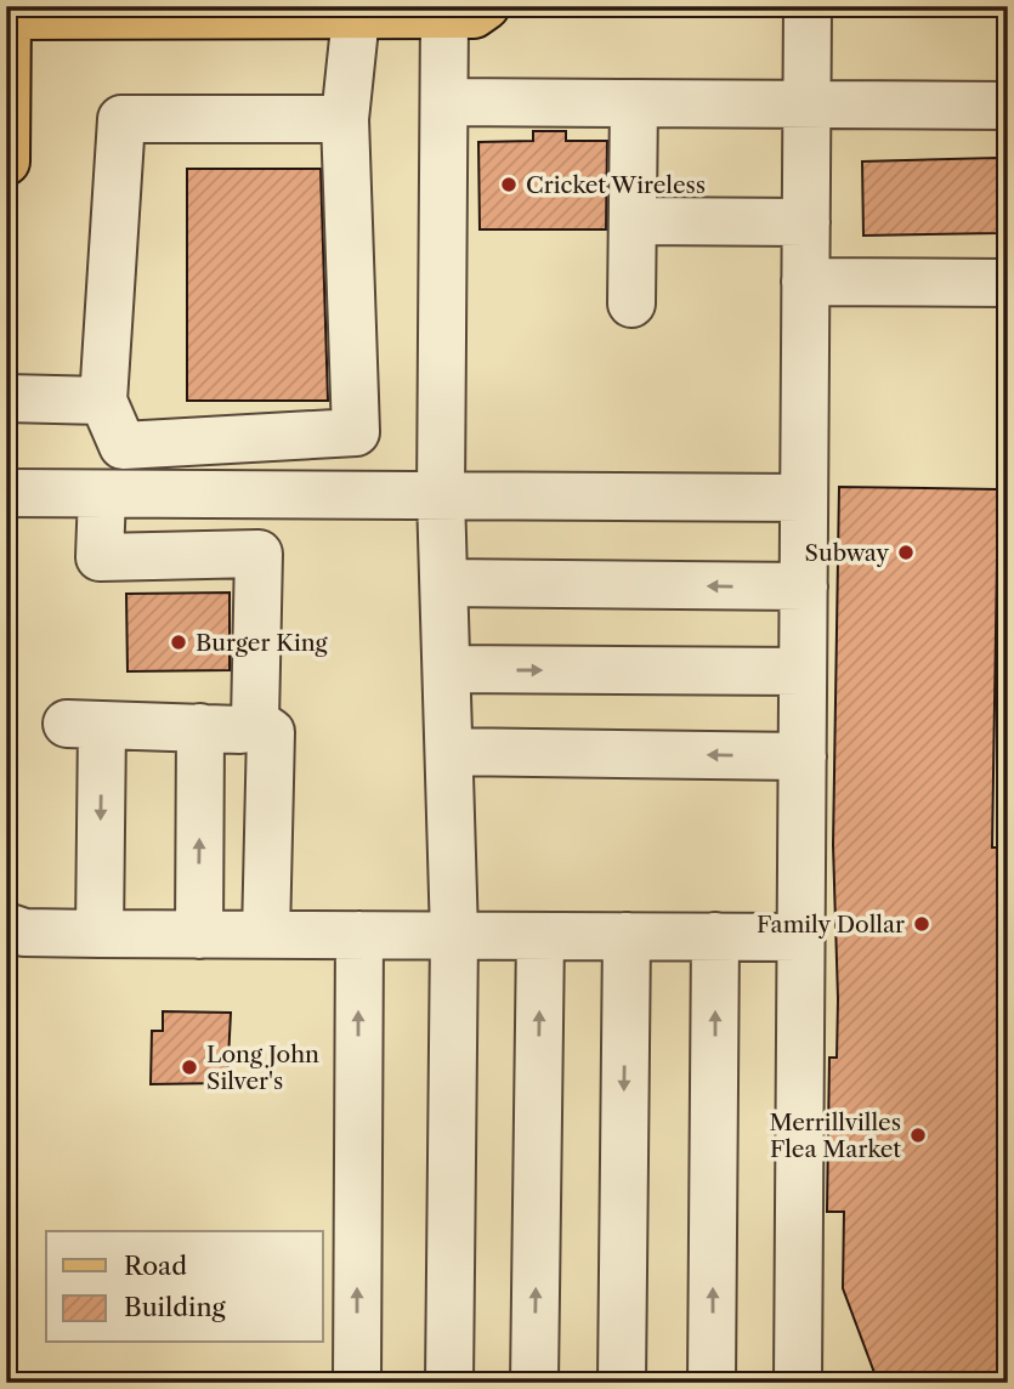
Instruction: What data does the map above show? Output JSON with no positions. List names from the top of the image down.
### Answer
{
  "places": [
    "Cricket Wireless",
    "Subway",
    "Burger King",
    "Family Dollar",
    "Long John Silver's",
    "Merrillvilles Flea Market"
  ],
  "legend": ["Road", "Building"]
}
